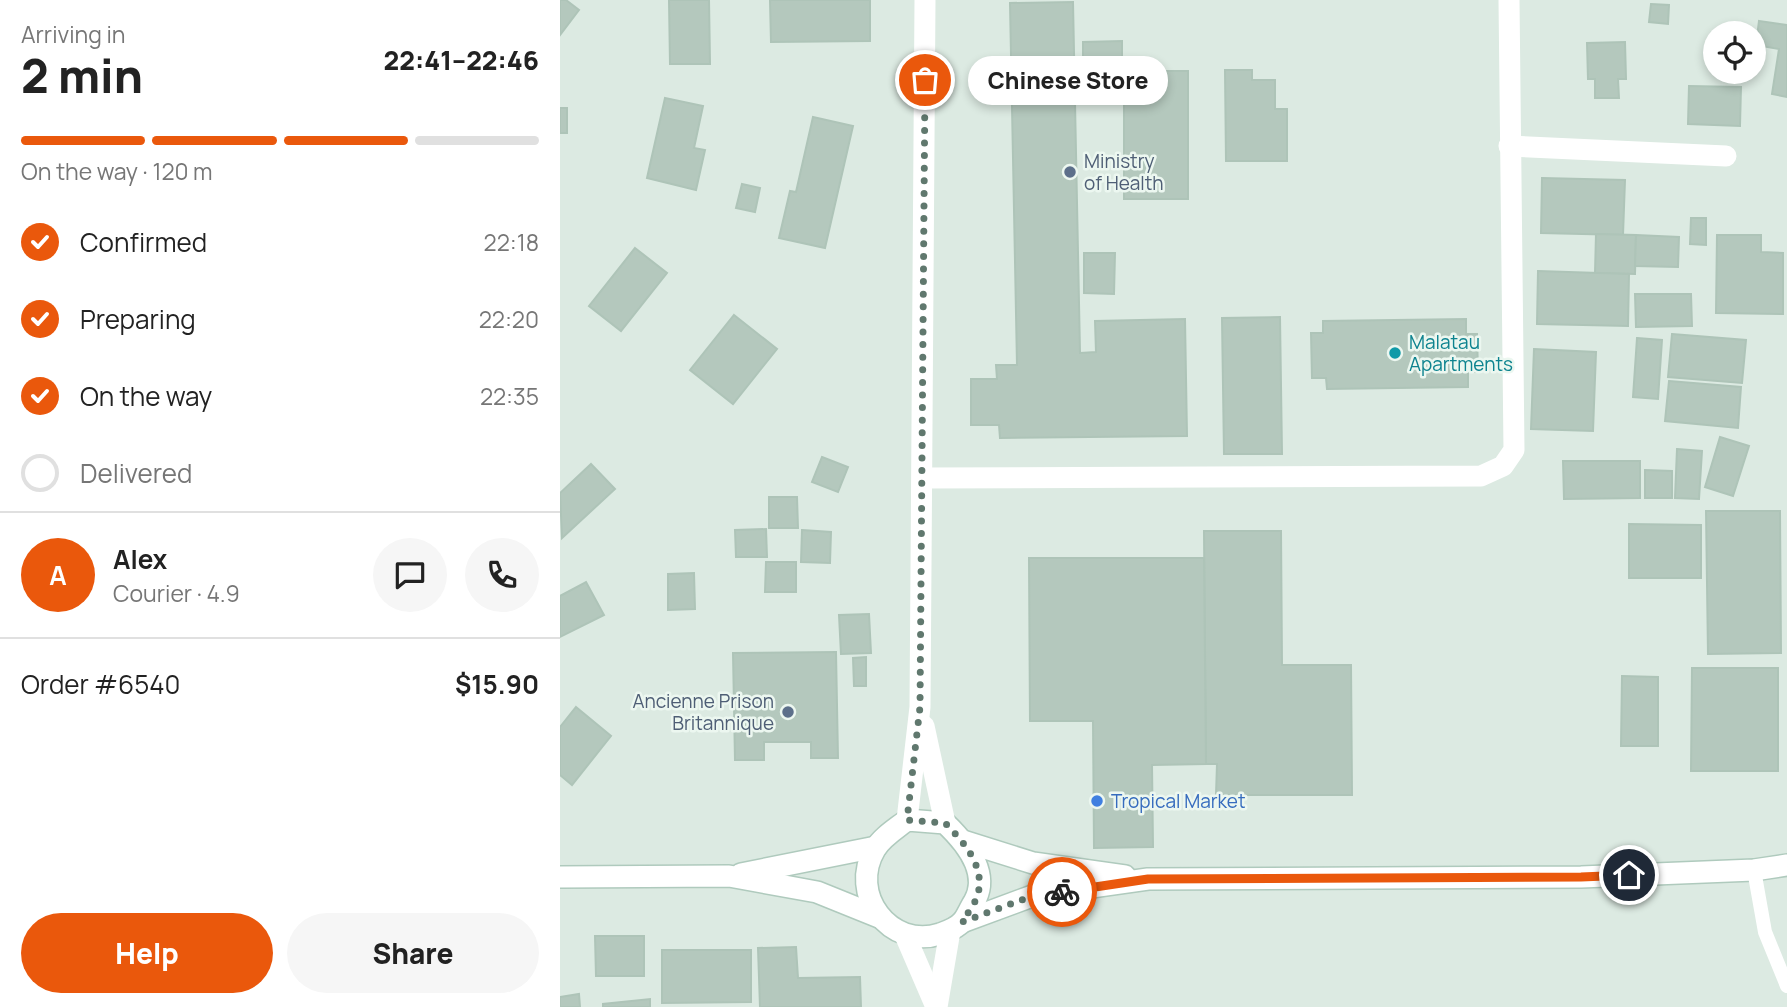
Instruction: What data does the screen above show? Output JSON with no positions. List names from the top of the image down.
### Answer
{
  "places": [
    "Chinese Store",
    "Ministry of Health",
    "Malatau Apartments",
    "Ancienne Prison Britannique",
    "Tropical Market"
  ],
  "page": {
    "heading": ["2 min", "Arriving in", "22:41–22:46"],
    "panel": [
      "Alex",
      "Courier · 4.9",
      "Order #6540",
      "$15.90"
    ],
    "bubble": "Chinese Store",
    "bar": "On the way · 120 m",
    "list": [
      ["Confirmed", "22:18"],
      ["Preparing", "22:20"],
      ["On the way", "22:35"],
      "Delivered"
    ],
    "round": "A",
    "buttons": ["Help", "Share"]
  }
}
